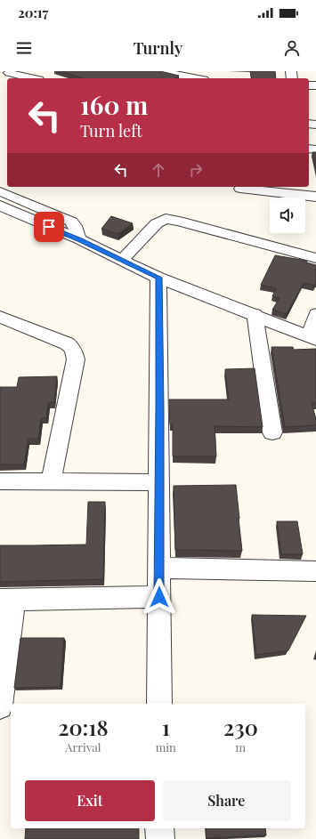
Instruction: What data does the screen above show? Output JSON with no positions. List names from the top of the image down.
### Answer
{
  "page": {
    "status": "20:17",
    "header": "Turnly",
    "turn": ["160 m", "Turn left"],
    "eta": [
      "20:18",
      "Arrival",
      "1",
      "min",
      "230",
      "m"
    ],
    "buttons": ["Exit", "Share"]
  }
}
